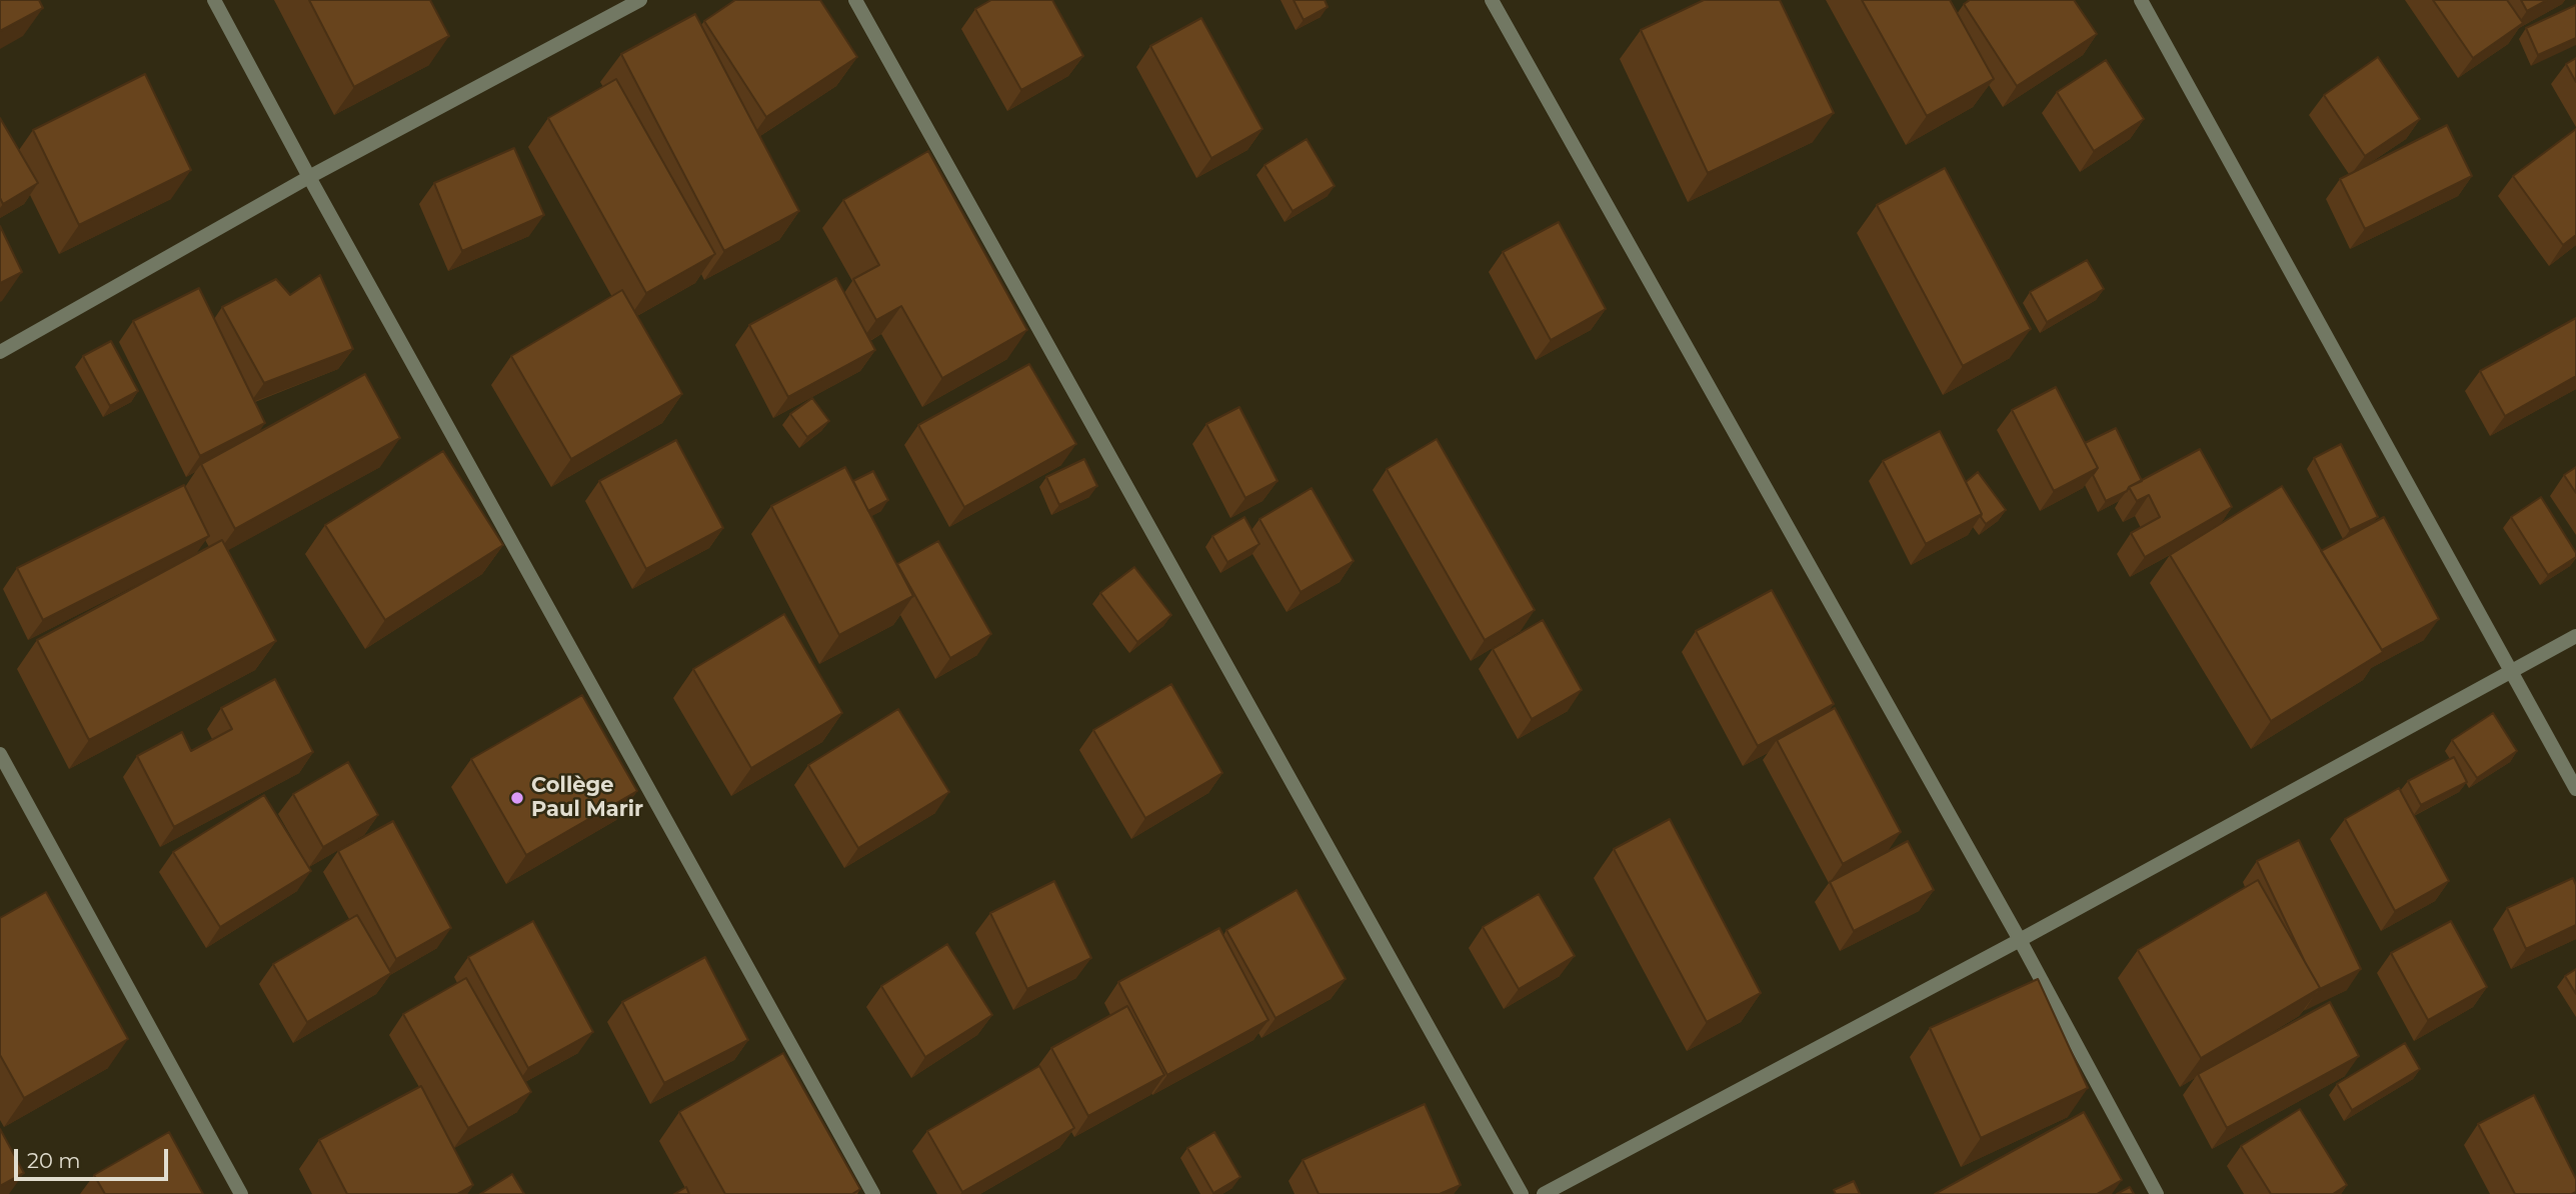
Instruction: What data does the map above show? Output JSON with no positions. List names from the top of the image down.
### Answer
{
  "places": ["Collège Paul Marir"],
  "scale_bar": "20 m"
}
